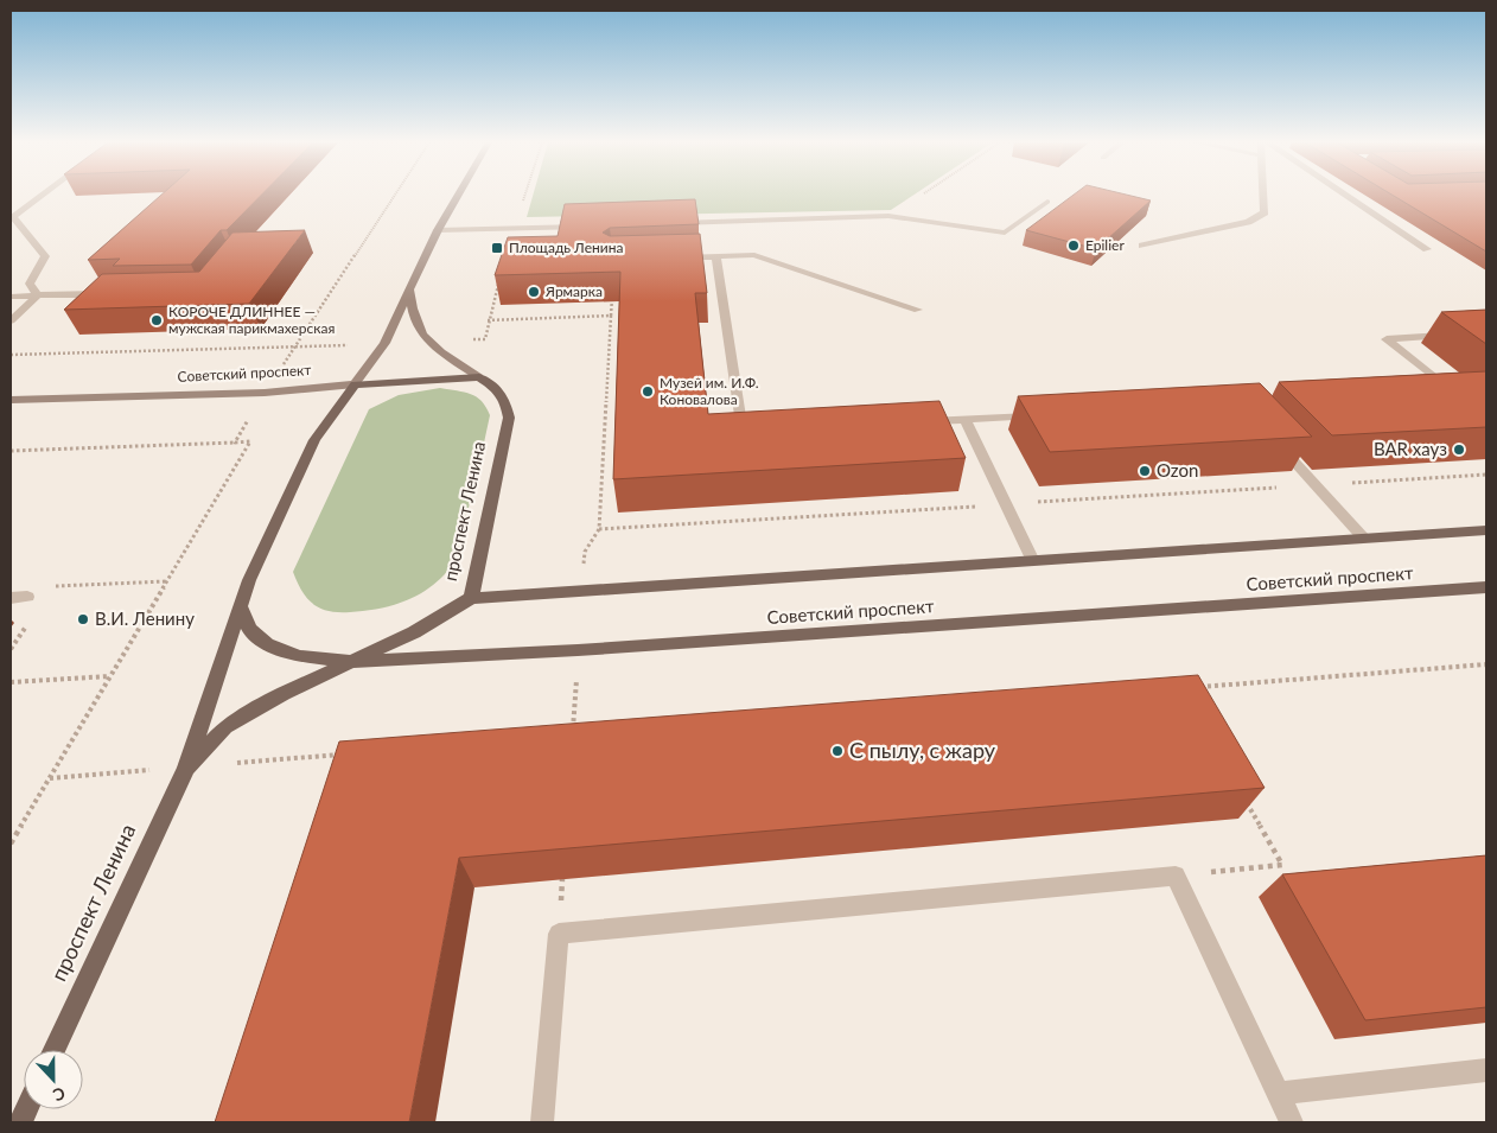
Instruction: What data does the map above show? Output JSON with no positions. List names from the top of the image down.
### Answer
{
  "streets": {
    "main road": ["Советский проспект", "проспект Ленина"]
  },
  "crossings": [
    ["Советский проспект", "проспект Ленина"]
  ],
  "places": {
    "other": [
      "Epilier",
      "Ярмарка",
      "КОРОЧЕ ДЛИННЕЕ — мужская парикмахерская",
      "Музей им. И.Ф. Коновалова",
      "BAR хауз",
      "Ozon",
      "В.И. Ленину",
      "С пылу, с жару"
    ],
    "transit": ["Площадь Ленина"]
  },
  "north": "bottom"
}
